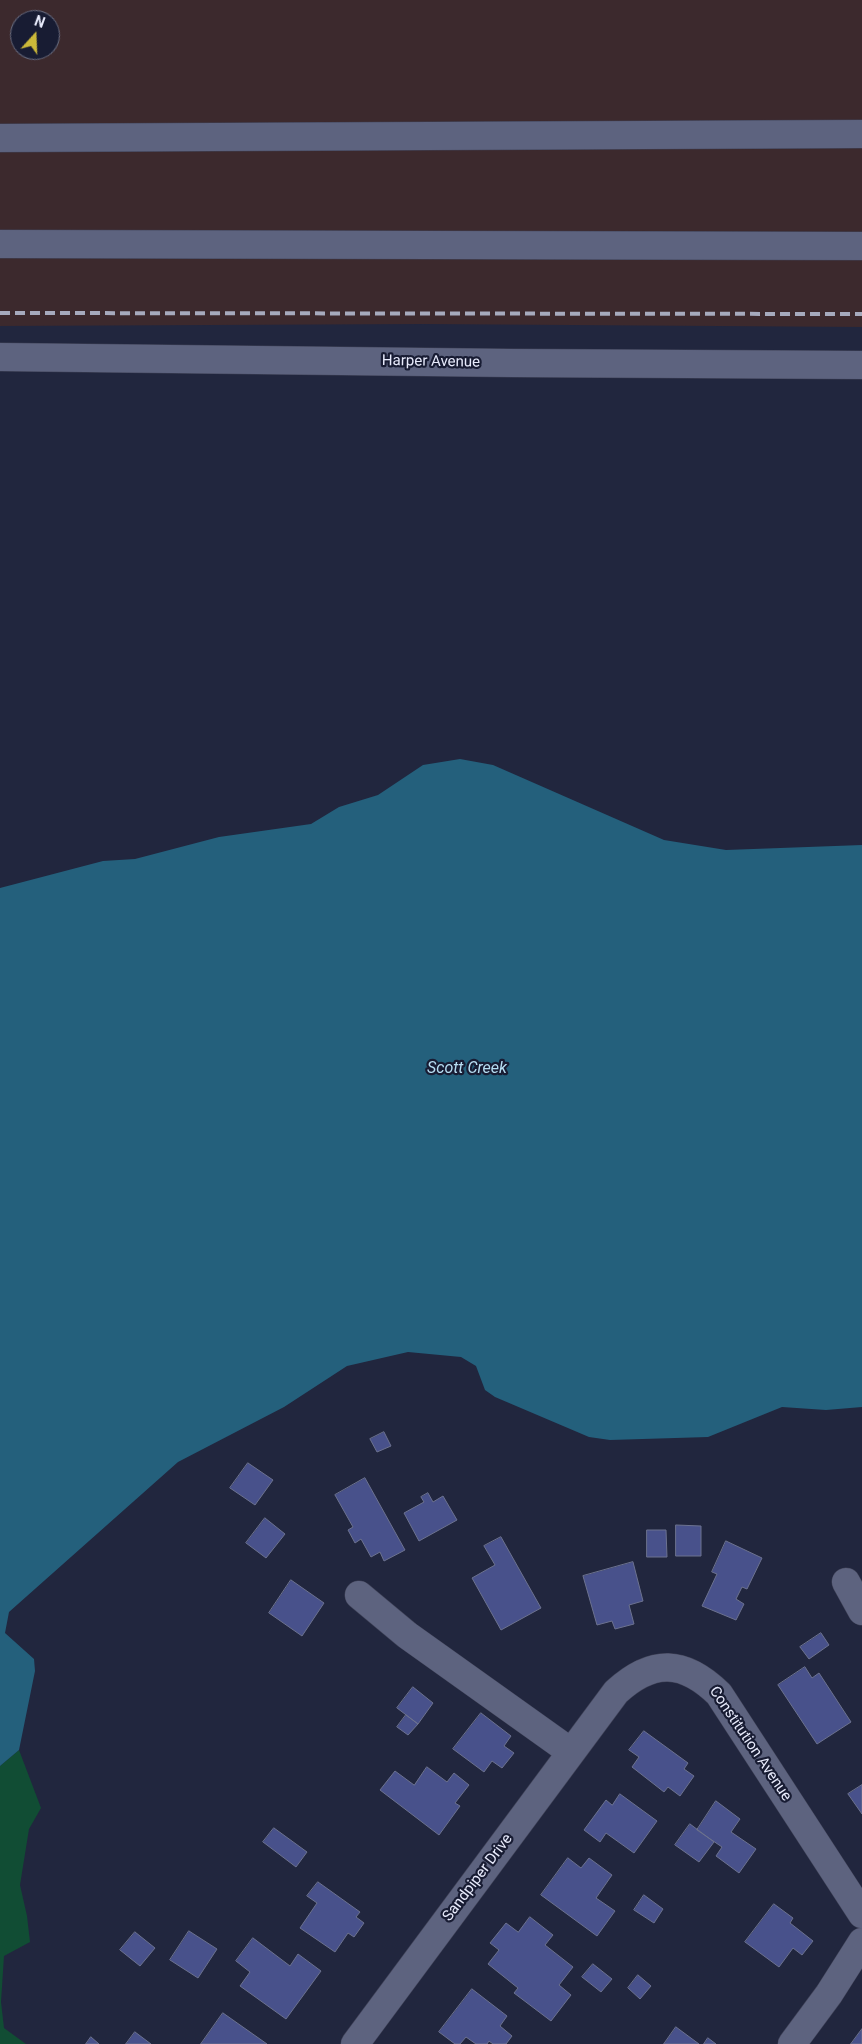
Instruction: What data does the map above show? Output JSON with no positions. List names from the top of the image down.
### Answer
{
  "streets": {
    "street": ["Harper Avenue", "Constitution Avenue", "Sandpiper Drive"]
  },
  "crossings": [
    ["Constitution Avenue", "Sandpiper Drive"]
  ],
  "water": ["Scott Creek"],
  "north": "top"
}
